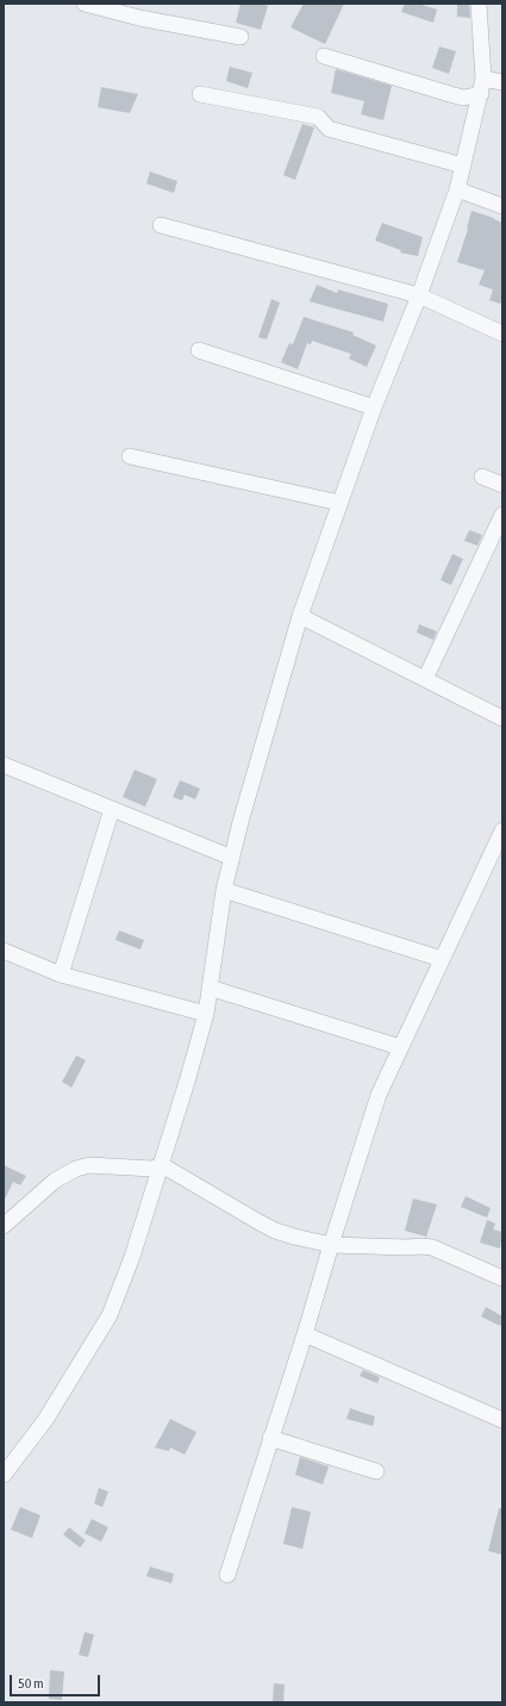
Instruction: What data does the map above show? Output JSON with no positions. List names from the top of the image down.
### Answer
{
  "scale_bar": "50 m"
}
